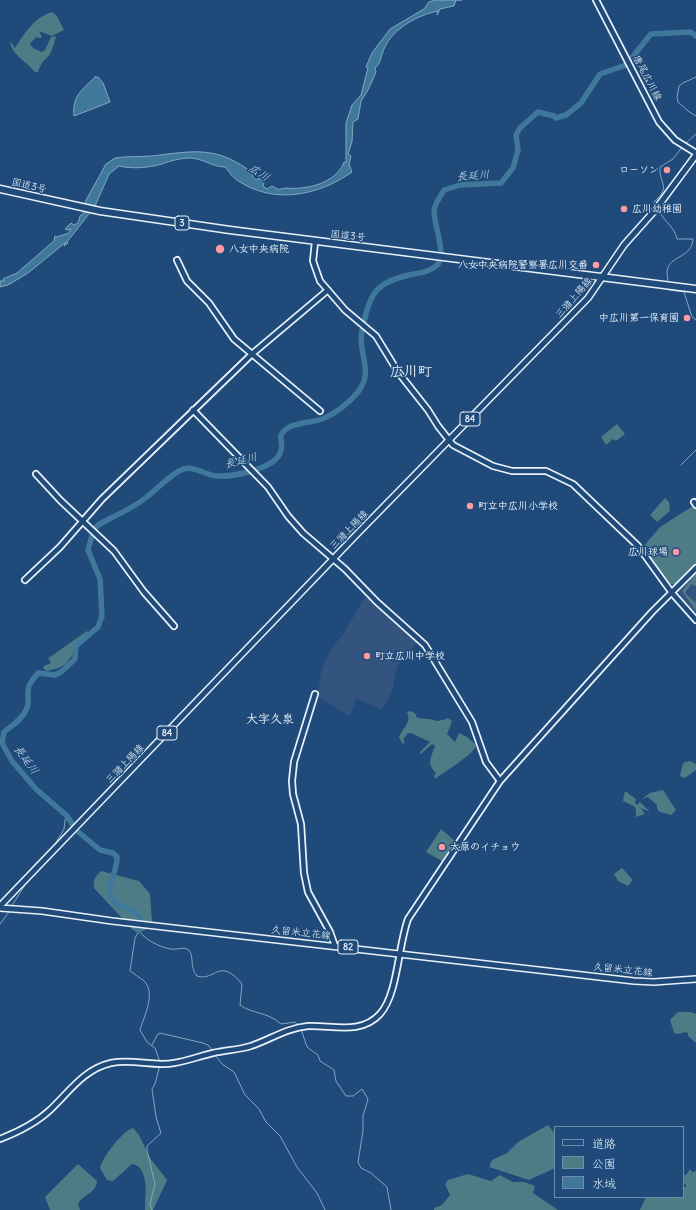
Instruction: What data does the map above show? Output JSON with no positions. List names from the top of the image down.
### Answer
{
  "streets": {
    "highway": ["国道3号", "3"],
    "main road": [
      "三潴上陽線",
      "84",
      "久留米立花線",
      "82"
    ],
    "street": ["唐尾広川線"]
  },
  "crossings": [
    ["唐尾広川線", "三潴上陽線"],
    ["国道3号", "三潴上陽線"],
    ["三潴上陽線", "久留米立花線"]
  ],
  "districts": ["広川町", "大字久泉"],
  "water": ["広川", "長延川"],
  "places": [
    "ローソン",
    "広川幼稚園",
    "八女中央病院",
    "八女中央病院警察署広川交番",
    "中広川第一保育園",
    "町立中広川小学校",
    "広川球場",
    "町立広川中学校",
    "太原のイチョウ"
  ],
  "legend": ["道路", "公園", "水域"]
}
